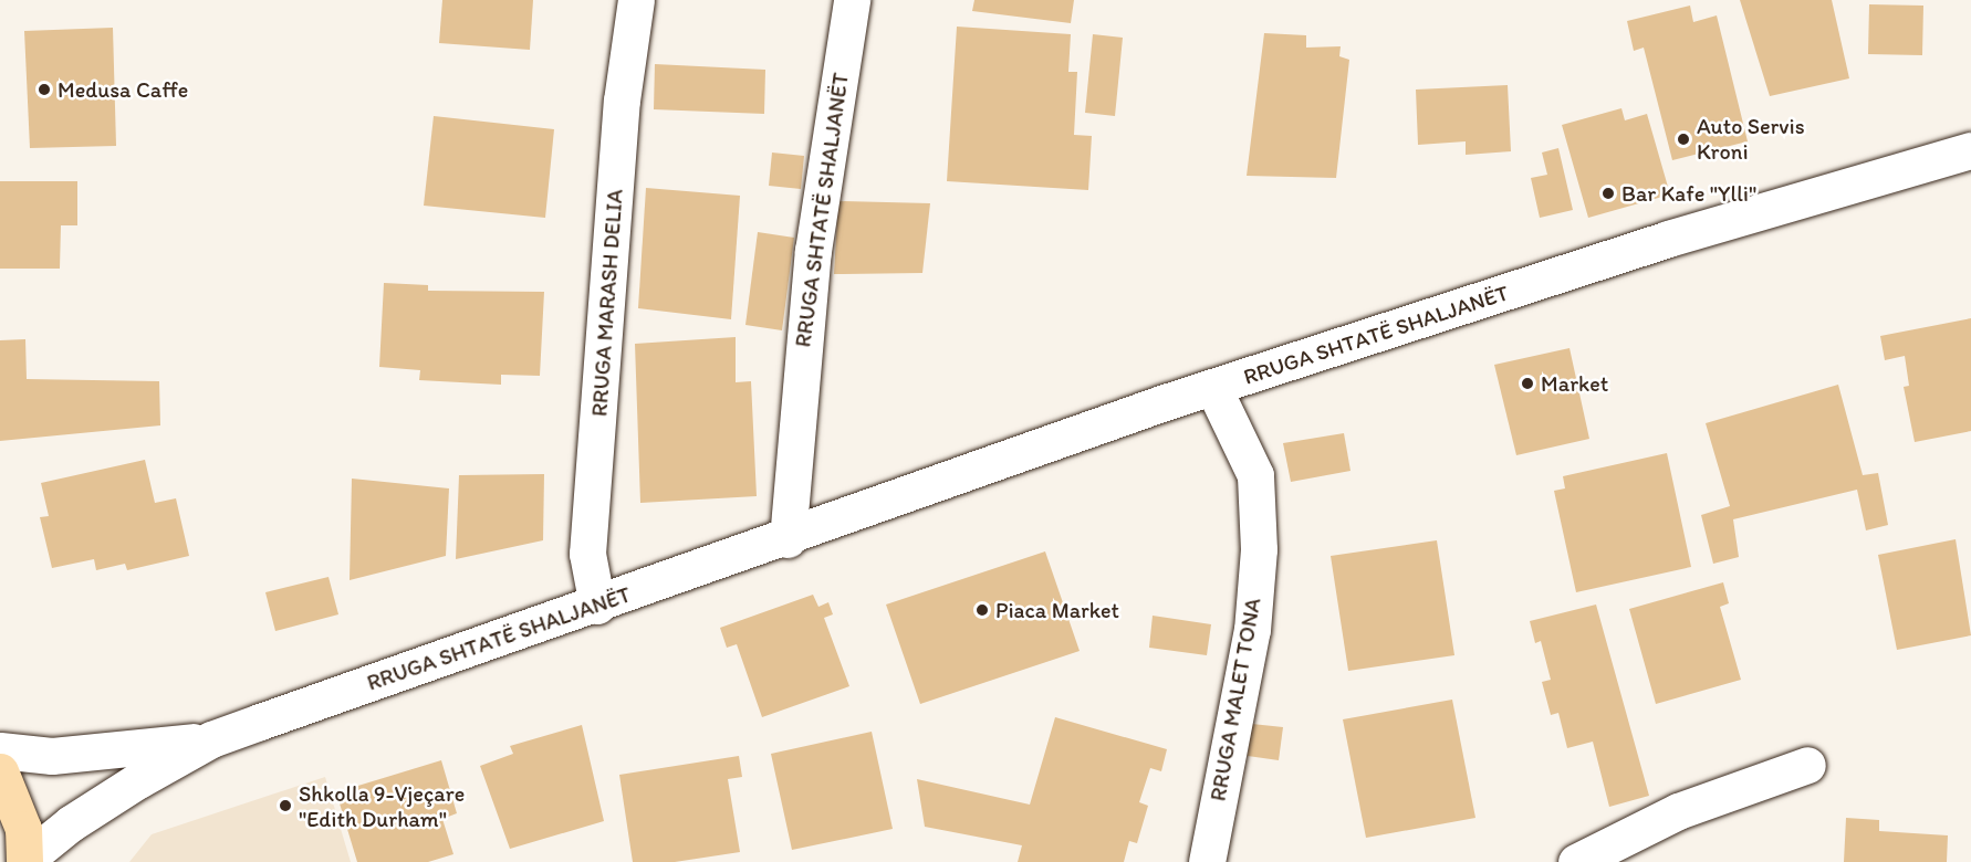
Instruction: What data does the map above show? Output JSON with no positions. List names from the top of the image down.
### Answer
{
  "streets": {
    "main road": ["RRUGA SHTATË SHALJANËT", "RRUGA MARASH DELIA", "RRUGA MALET TONA"]
  },
  "crossings": [
    ["RRUGA SHTATË SHALJANËT", "RRUGA MARASH DELIA"],
    ["RRUGA SHTATË SHALJANËT", "RRUGA MALET TONA"]
  ],
  "places": [
    "Medusa Caffe",
    "Auto Servis Kroni",
    "Bar Kafe \"Ylli\"",
    "Market",
    "Piaca Market",
    "Shkolla 9-Vjeçare \"Edith Durham\""
  ]
}
